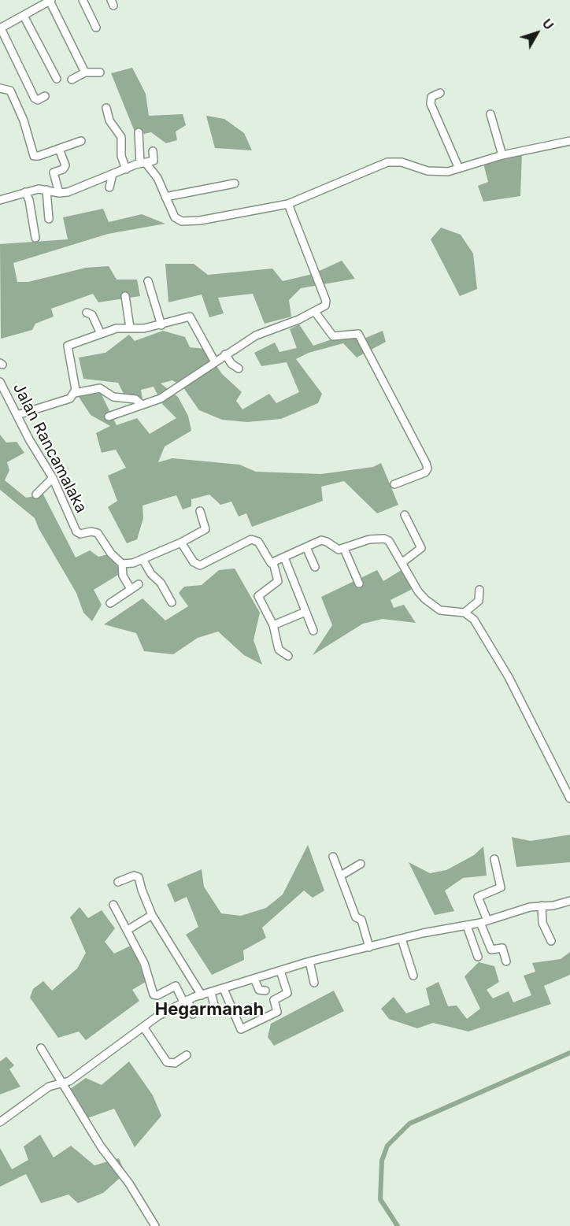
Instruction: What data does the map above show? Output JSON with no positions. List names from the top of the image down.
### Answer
{
  "streets": {
    "street": ["Jalan Rancamalaka"]
  },
  "districts": ["Hegarmanah"],
  "north": "top right"
}
